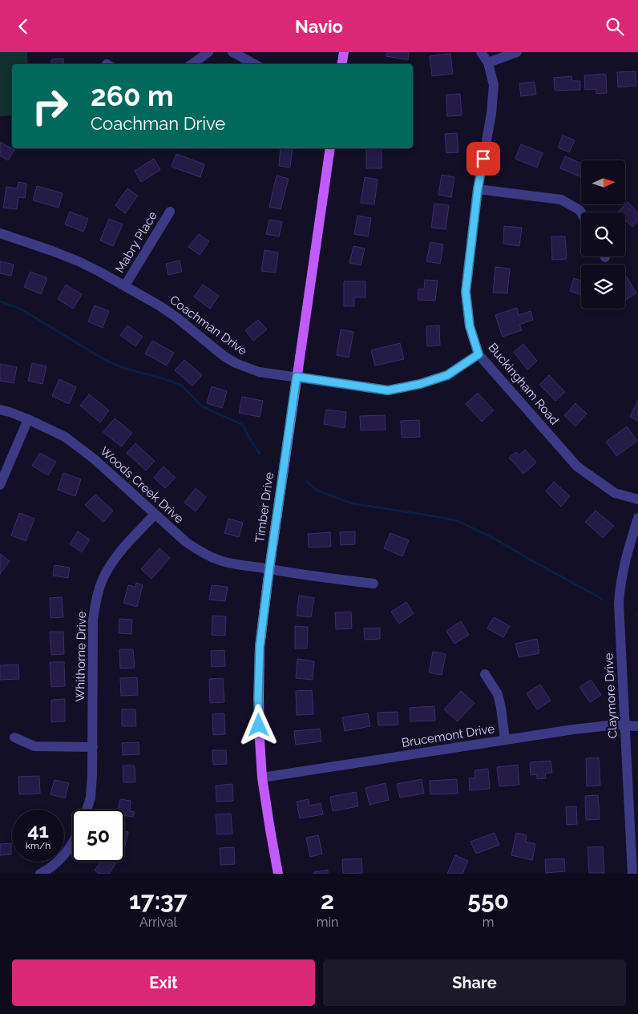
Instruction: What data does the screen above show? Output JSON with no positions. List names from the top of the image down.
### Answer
{
  "streets": {
    "main road": ["Timber Drive"],
    "street": [
      "Mabry Place",
      "Coachman Drive",
      "Buckingham Road",
      "Woods Creek Drive",
      "Whithorne Drive",
      "Claymore Drive",
      "Brucemont Drive"
    ]
  },
  "crossings": [
    ["Mabry Place", "Coachman Drive"],
    ["Coachman Drive", "Buckingham Road"],
    ["Coachman Drive", "Timber Drive"],
    ["Woods Creek Drive", "Timber Drive"],
    ["Woods Creek Drive", "Whithorne Drive"],
    ["Timber Drive", "Brucemont Drive"],
    ["Claymore Drive", "Brucemont Drive"]
  ],
  "north": "right",
  "page": {
    "header": "Navio",
    "turn": ["260 m", "Coachman Drive"],
    "speed": "41 km/h",
    "limit": "50",
    "eta": [
      "17:37",
      "Arrival",
      "2",
      "min",
      "550",
      "m"
    ],
    "buttons": ["Exit", "Share"]
  }
}
